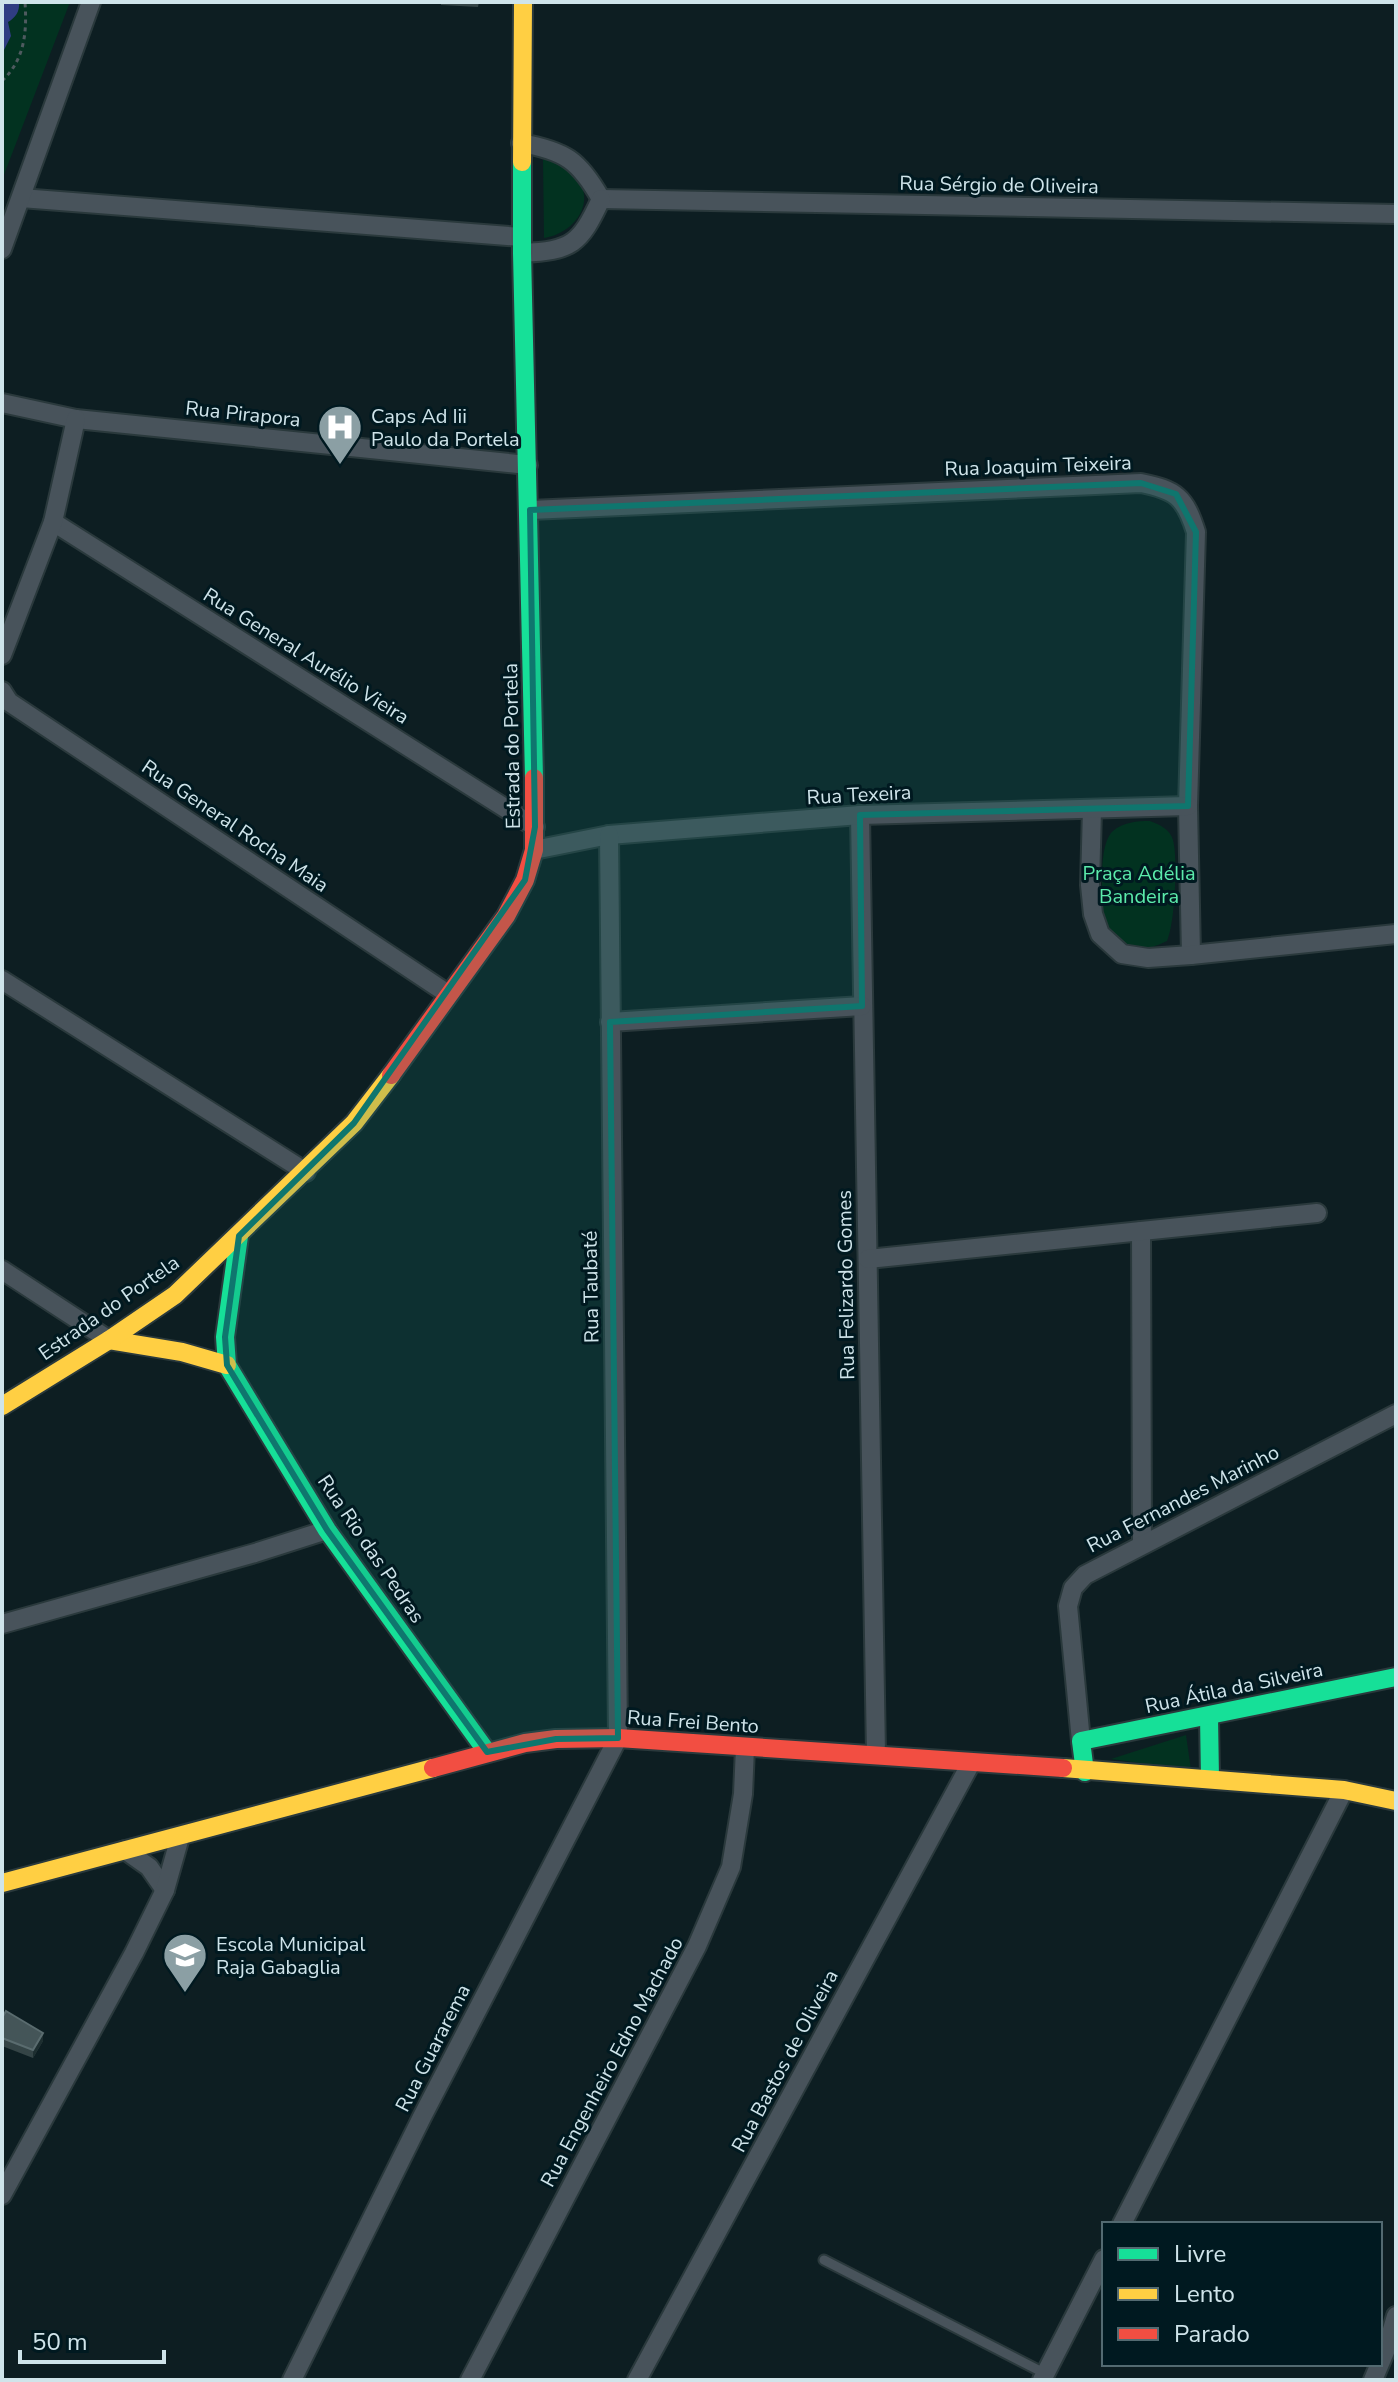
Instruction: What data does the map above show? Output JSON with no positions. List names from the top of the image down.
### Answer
{
  "streets": {
    "street": [
      "Rua Sérgio de Oliveira",
      "Rua Pirapora",
      "Rua Joaquim Teixeira",
      "Rua General Aurélio Vieira",
      "Estrada do Portela",
      "Rua Texeira",
      "Rua General Rocha Maia",
      "Rua Felizardo Gomes",
      "Rua Taubaté",
      "Rua Fernandes Marinho",
      "Rua Rio das Pedras",
      "Rua Átila da Silveira",
      "Rua Frei Bento",
      "Rua Guararema",
      "Rua Bastos de Oliveira",
      "Rua Engenheiro Edno Machado"
    ]
  },
  "crossings": [
    ["Rua Pirapora", "Estrada do Portela"],
    ["Rua Joaquim Teixeira", "Estrada do Portela"],
    ["Rua Joaquim Teixeira", "Rua Texeira"],
    ["Rua General Aurélio Vieira", "Estrada do Portela"],
    ["Estrada do Portela", "Rua Texeira"],
    ["Estrada do Portela", "Rua General Rocha Maia"],
    ["Rua Texeira", "Rua Felizardo Gomes"],
    ["Rua Texeira", "Rua Taubaté"],
    ["Rua Felizardo Gomes", "Rua Frei Bento"],
    ["Rua Taubaté", "Rua Frei Bento"],
    ["Rua Taubaté", "Rua Guararema"],
    ["Rua Fernandes Marinho", "Rua Átila da Silveira"],
    ["Rua Fernandes Marinho", "Rua Frei Bento"],
    ["Rua Rio das Pedras", "Rua Frei Bento"],
    ["Rua Frei Bento", "Rua Guararema"],
    ["Rua Frei Bento", "Rua Bastos de Oliveira"],
    ["Rua Frei Bento", "Rua Engenheiro Edno Machado"]
  ],
  "parks": ["Praça Adélia Bandeira"],
  "places": {
    "hospital": ["Caps Ad Iii Paulo da Portela"],
    "school or university": ["Escola Municipal Raja Gabaglia"]
  },
  "legend": ["Livre", "Lento", "Parado"],
  "scale_bar": "50 m"
}
